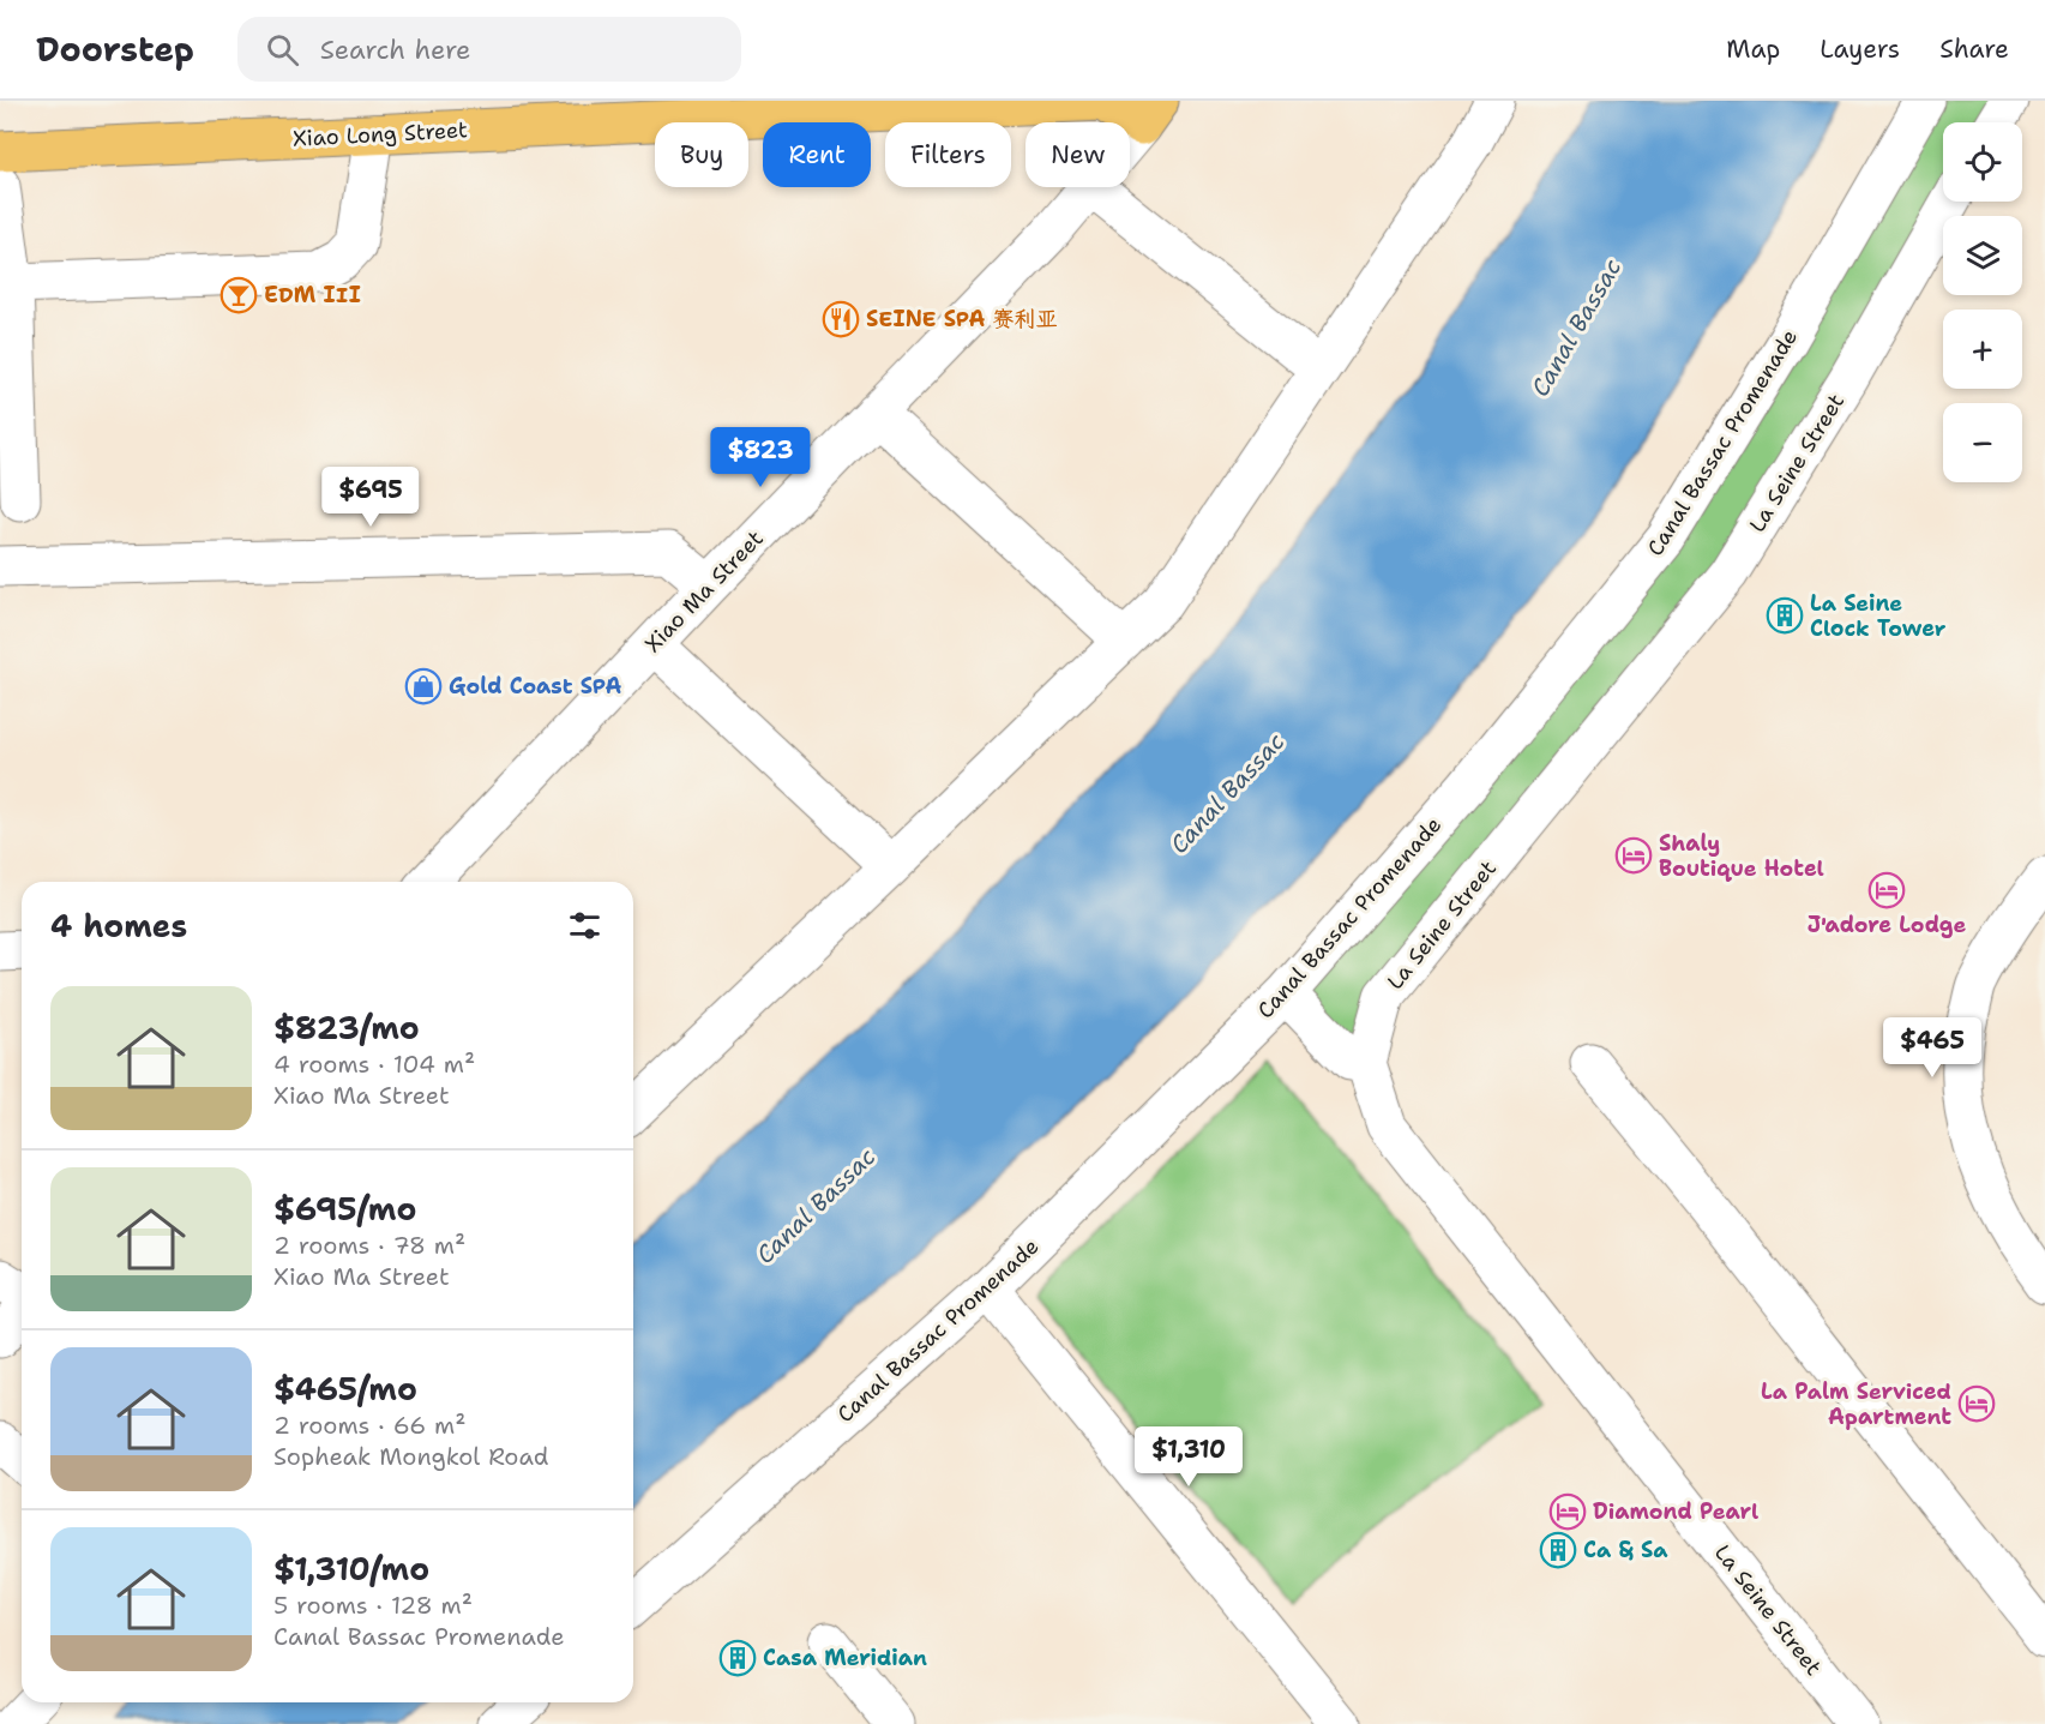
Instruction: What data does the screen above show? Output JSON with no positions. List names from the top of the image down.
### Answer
{
  "streets": {
    "main road": ["Xiao Long Street"],
    "street": ["Canal Bassac Promenade", "La Seine Street", "Xiao Ma Street"]
  },
  "crossings": [
    ["Xiao Long Street", "Xiao Ma Street"]
  ],
  "water": ["Canal Bassac"],
  "places": {
    "bar": ["EDM III"],
    "restaurant": ["SEINE SPA 赛利亚"],
    "building": ["La Seine Clock Tower", "Ca & Sa", "Casa Meridian"],
    "shop": ["Gold Coast SPA"],
    "hotel": [
      "Shaly Boutique Hotel",
      "J'adore Lodge",
      "La Palm Serviced Apartment",
      "Diamond Pearl"
    ]
  },
  "page": {
    "header": "Doorstep",
    "search": "Search here",
    "nav": ["Map", "Layers", "Share"],
    "map_buttons": ["+", "−"],
    "chip": [
      "Buy",
      "Rent",
      "Filters",
      "New"
    ],
    "price": [
      "$823",
      "$695",
      "$465",
      "$1,310"
    ],
    "heading": "4 homes",
    "list": [
      {
        "name": "$823/mo",
        "note": "4 rooms · 104 m² · Xiao Ma Street"
      },
      {
        "name": "$695/mo",
        "note": "2 rooms · 78 m² · Xiao Ma Street"
      },
      {
        "name": "$465/mo",
        "note": "2 rooms · 66 m² · Sopheak Mongkol Road"
      },
      {
        "name": "$1,310/mo",
        "note": "5 rooms · 128 m² · Canal Bassac Promenade"
      }
    ]
  }
}
